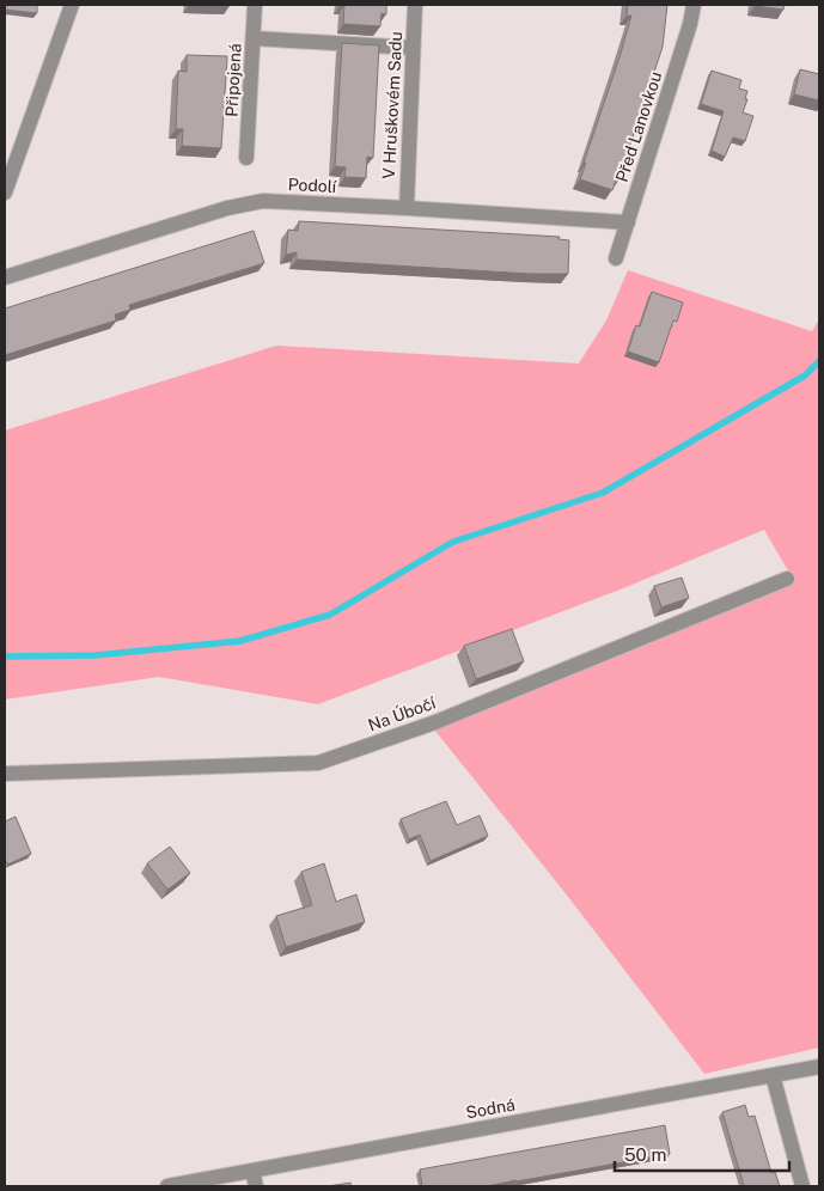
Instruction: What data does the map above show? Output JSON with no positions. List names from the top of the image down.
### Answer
{
  "streets": {
    "street": [
      "Připojená",
      "V Hruškovém Sadu",
      "Před Lanovkou",
      "Podolí",
      "Na Úbočí",
      "Sodná"
    ]
  },
  "crossings": [
    ["V Hruškovém Sadu", "Podolí"],
    ["Před Lanovkou", "Podolí"]
  ],
  "scale_bar": "50 m"
}
